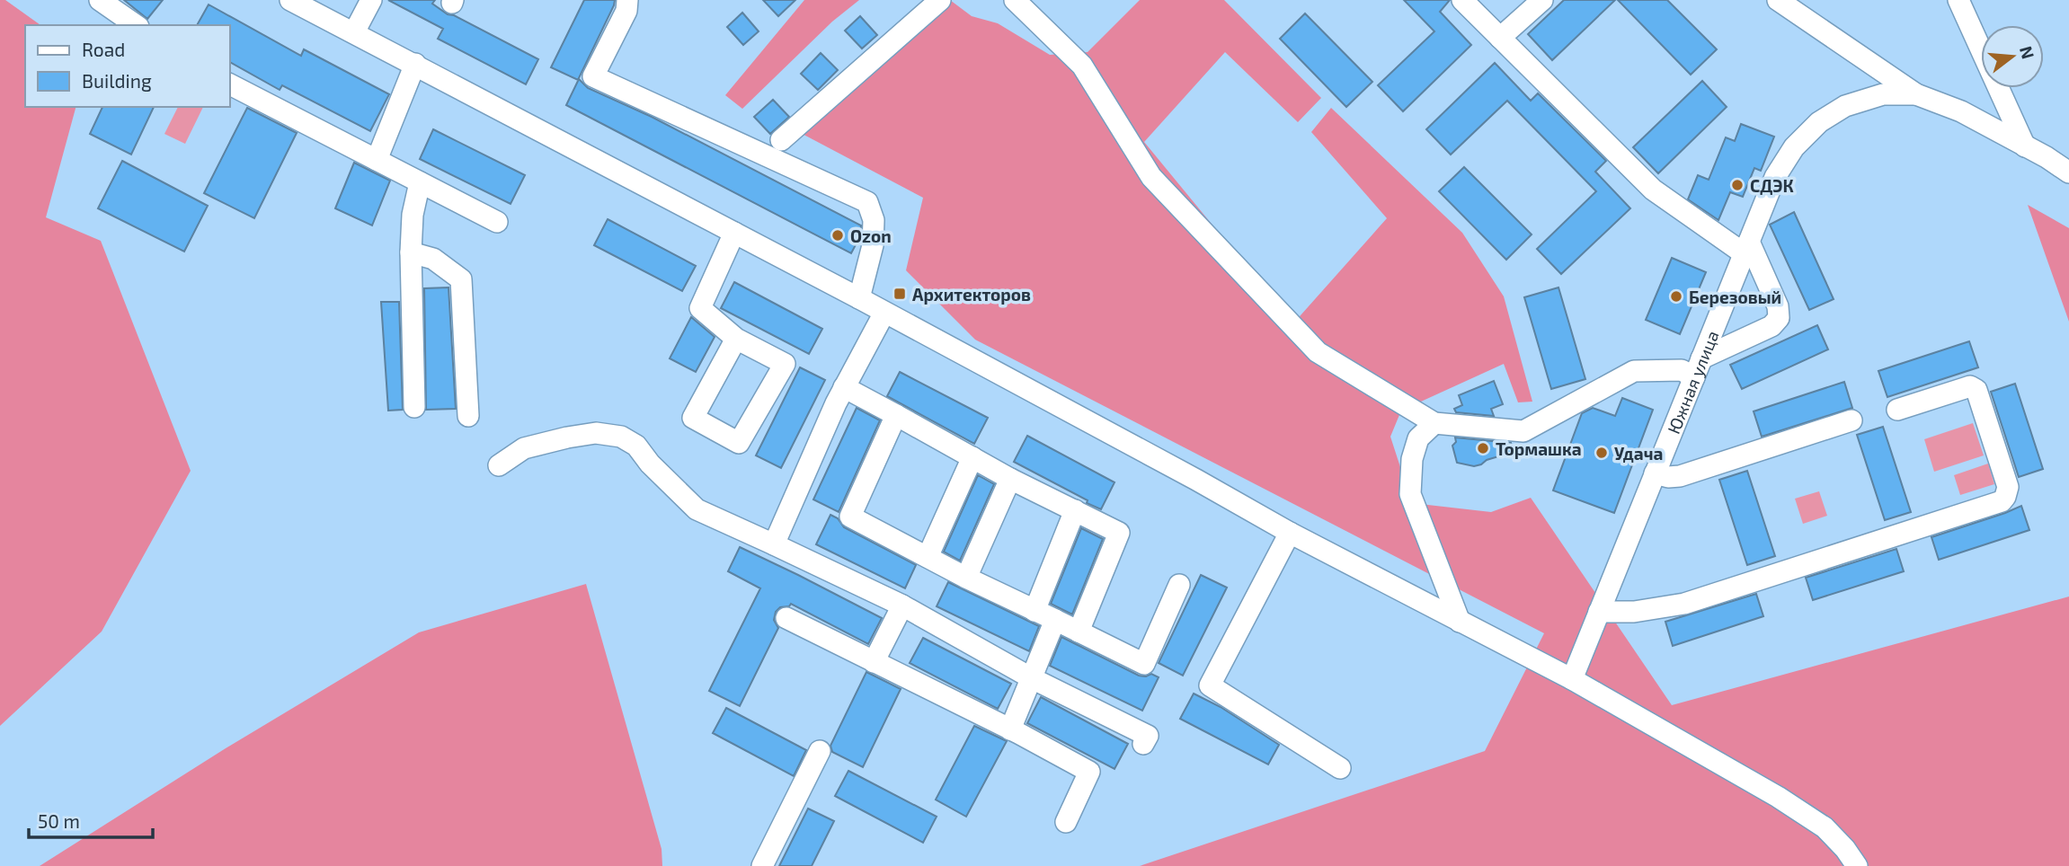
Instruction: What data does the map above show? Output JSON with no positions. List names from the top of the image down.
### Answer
{
  "streets": {
    "street": ["Южная улица"]
  },
  "places": {
    "other": [
      "СДЭК",
      "Ozon",
      "Березовый",
      "Тормашка",
      "Удача"
    ],
    "transit": ["Архитекторов"]
  },
  "legend": ["Road", "Building"],
  "scale_bar": "50 m",
  "north": "right"
}
